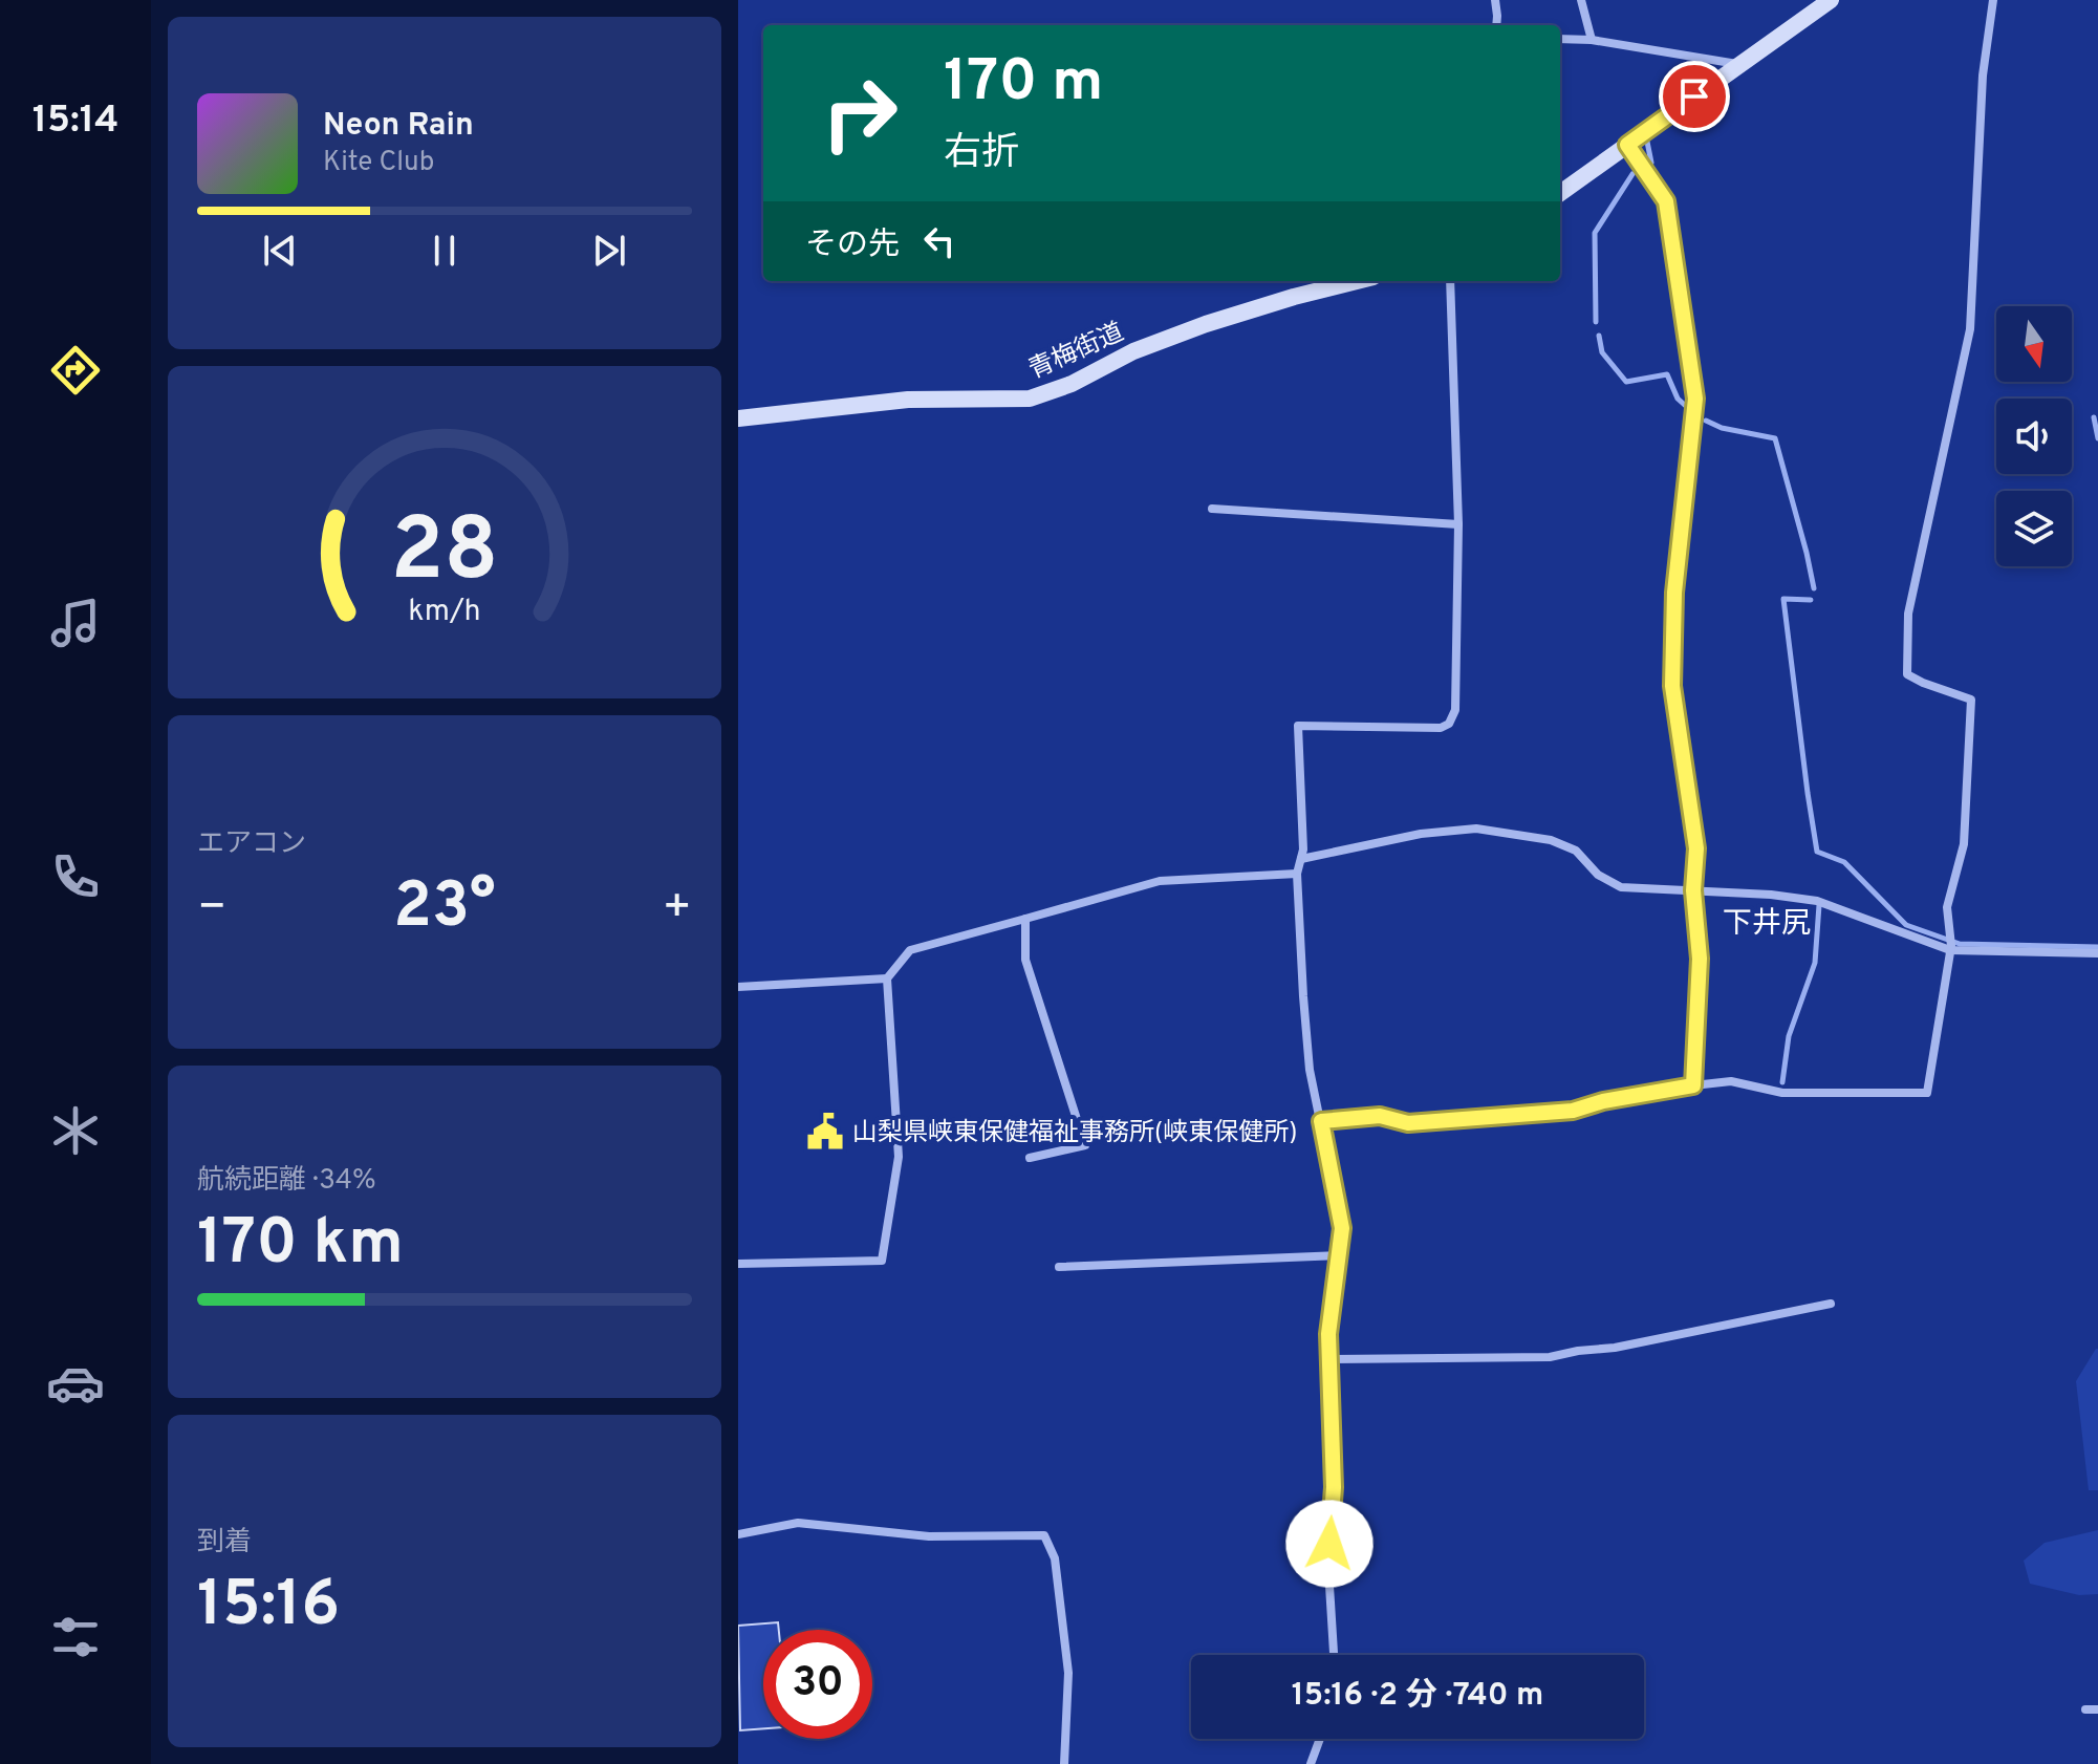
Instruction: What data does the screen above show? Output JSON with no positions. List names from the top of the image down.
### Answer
{
  "streets": {
    "main road": ["青梅街道"]
  },
  "districts": ["下井尻"],
  "places": {
    "public building": ["山梨県峡東保健福祉事務所(峡東保健所)"]
  },
  "north": "bottom",
  "page": {
    "tabs": "15:14",
    "turn": ["170 m", "右折"],
    "song": ["Neon Rain", "Kite Club"],
    "then": "その先",
    "tile": [
      "エアコン",
      ["航続距離 · 34%", "170 km"],
      ["到着", "15:16"]
    ],
    "heat": ["−", "23°", "+"],
    "limit": "30",
    "trip": "15:16 · 2 分 · 740 m",
    "gauge": ["28", "km/h"]
  }
}
